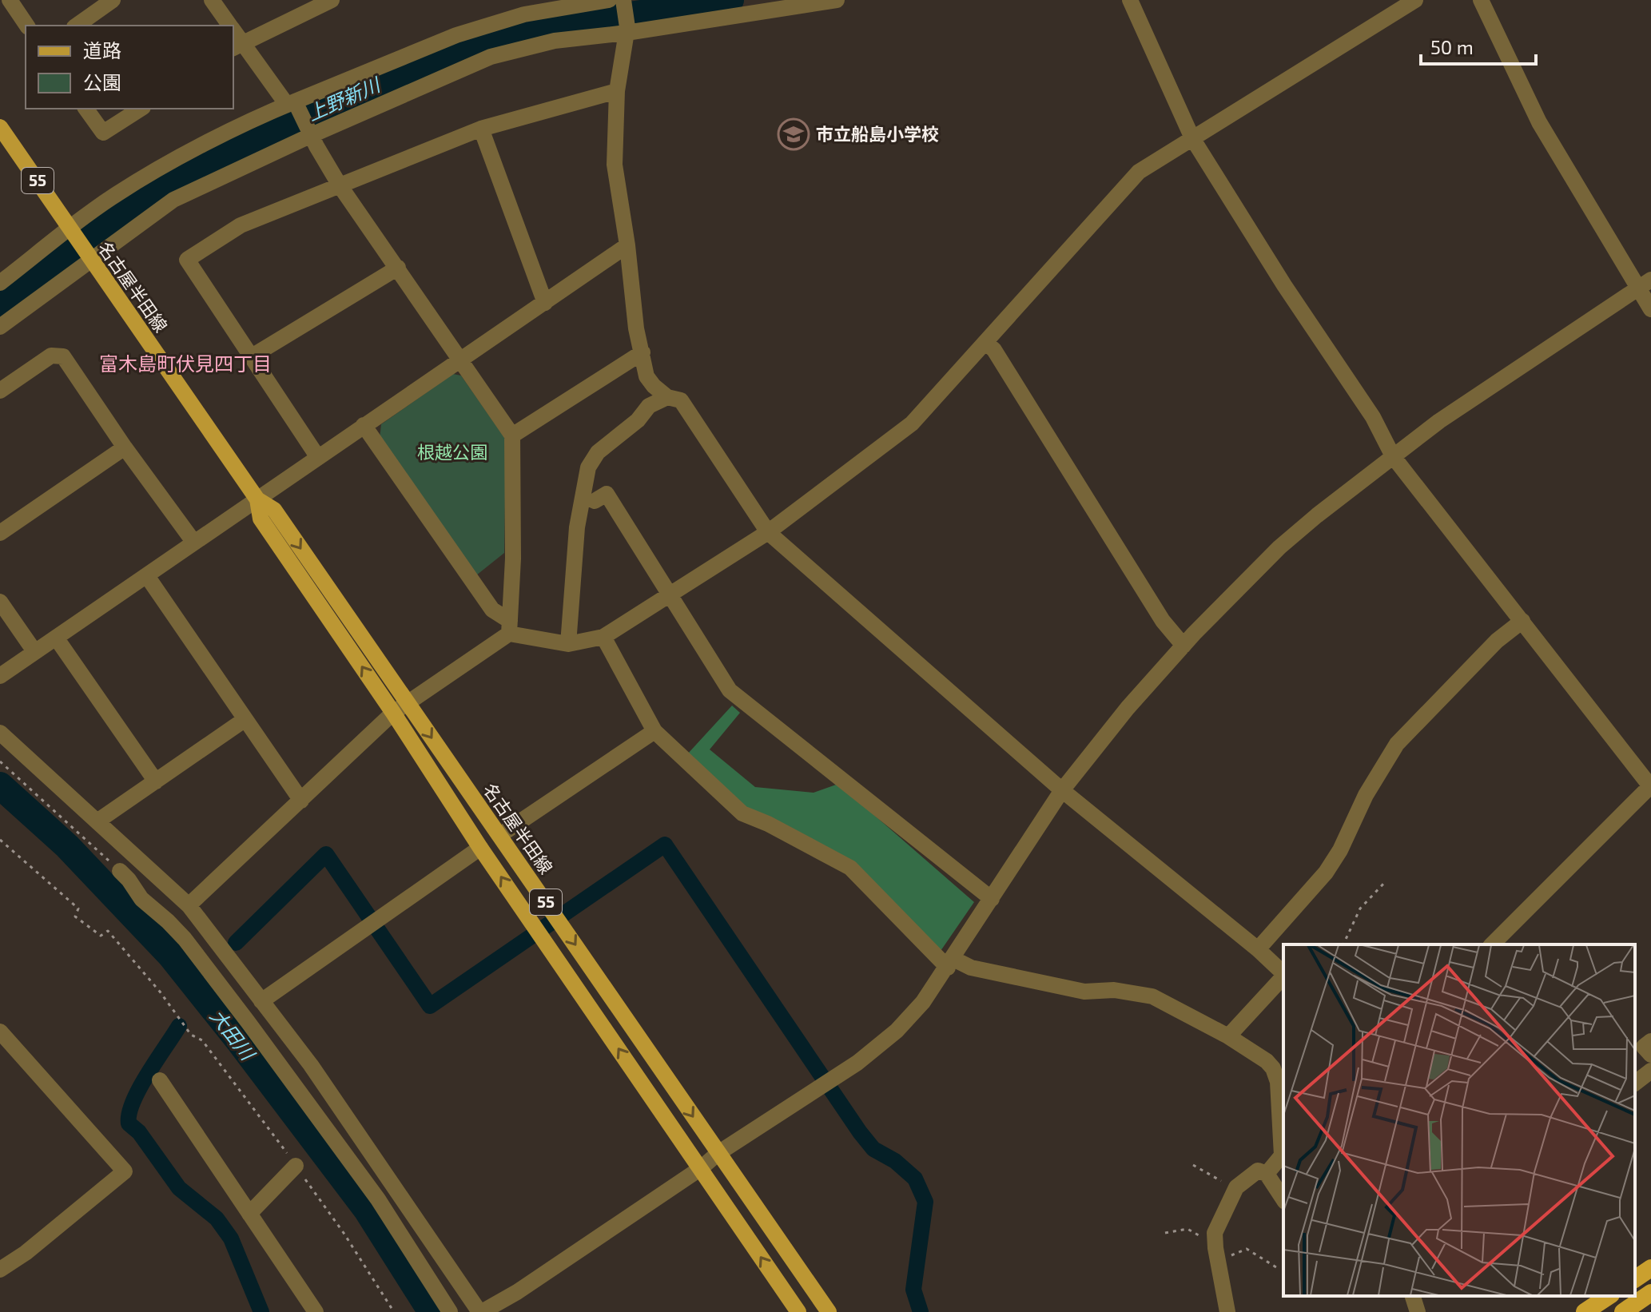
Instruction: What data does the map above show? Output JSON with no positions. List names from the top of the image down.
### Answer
{
  "streets": {
    "main road": ["55", "名古屋半田線"]
  },
  "districts": ["富木島町伏見四丁目"],
  "water": ["上野新川", "大田川"],
  "parks": ["根越公園"],
  "places": {
    "school or university": ["市立船島小学校"]
  },
  "legend": ["道路", "公園"],
  "scale_bar": "50 m"
}
